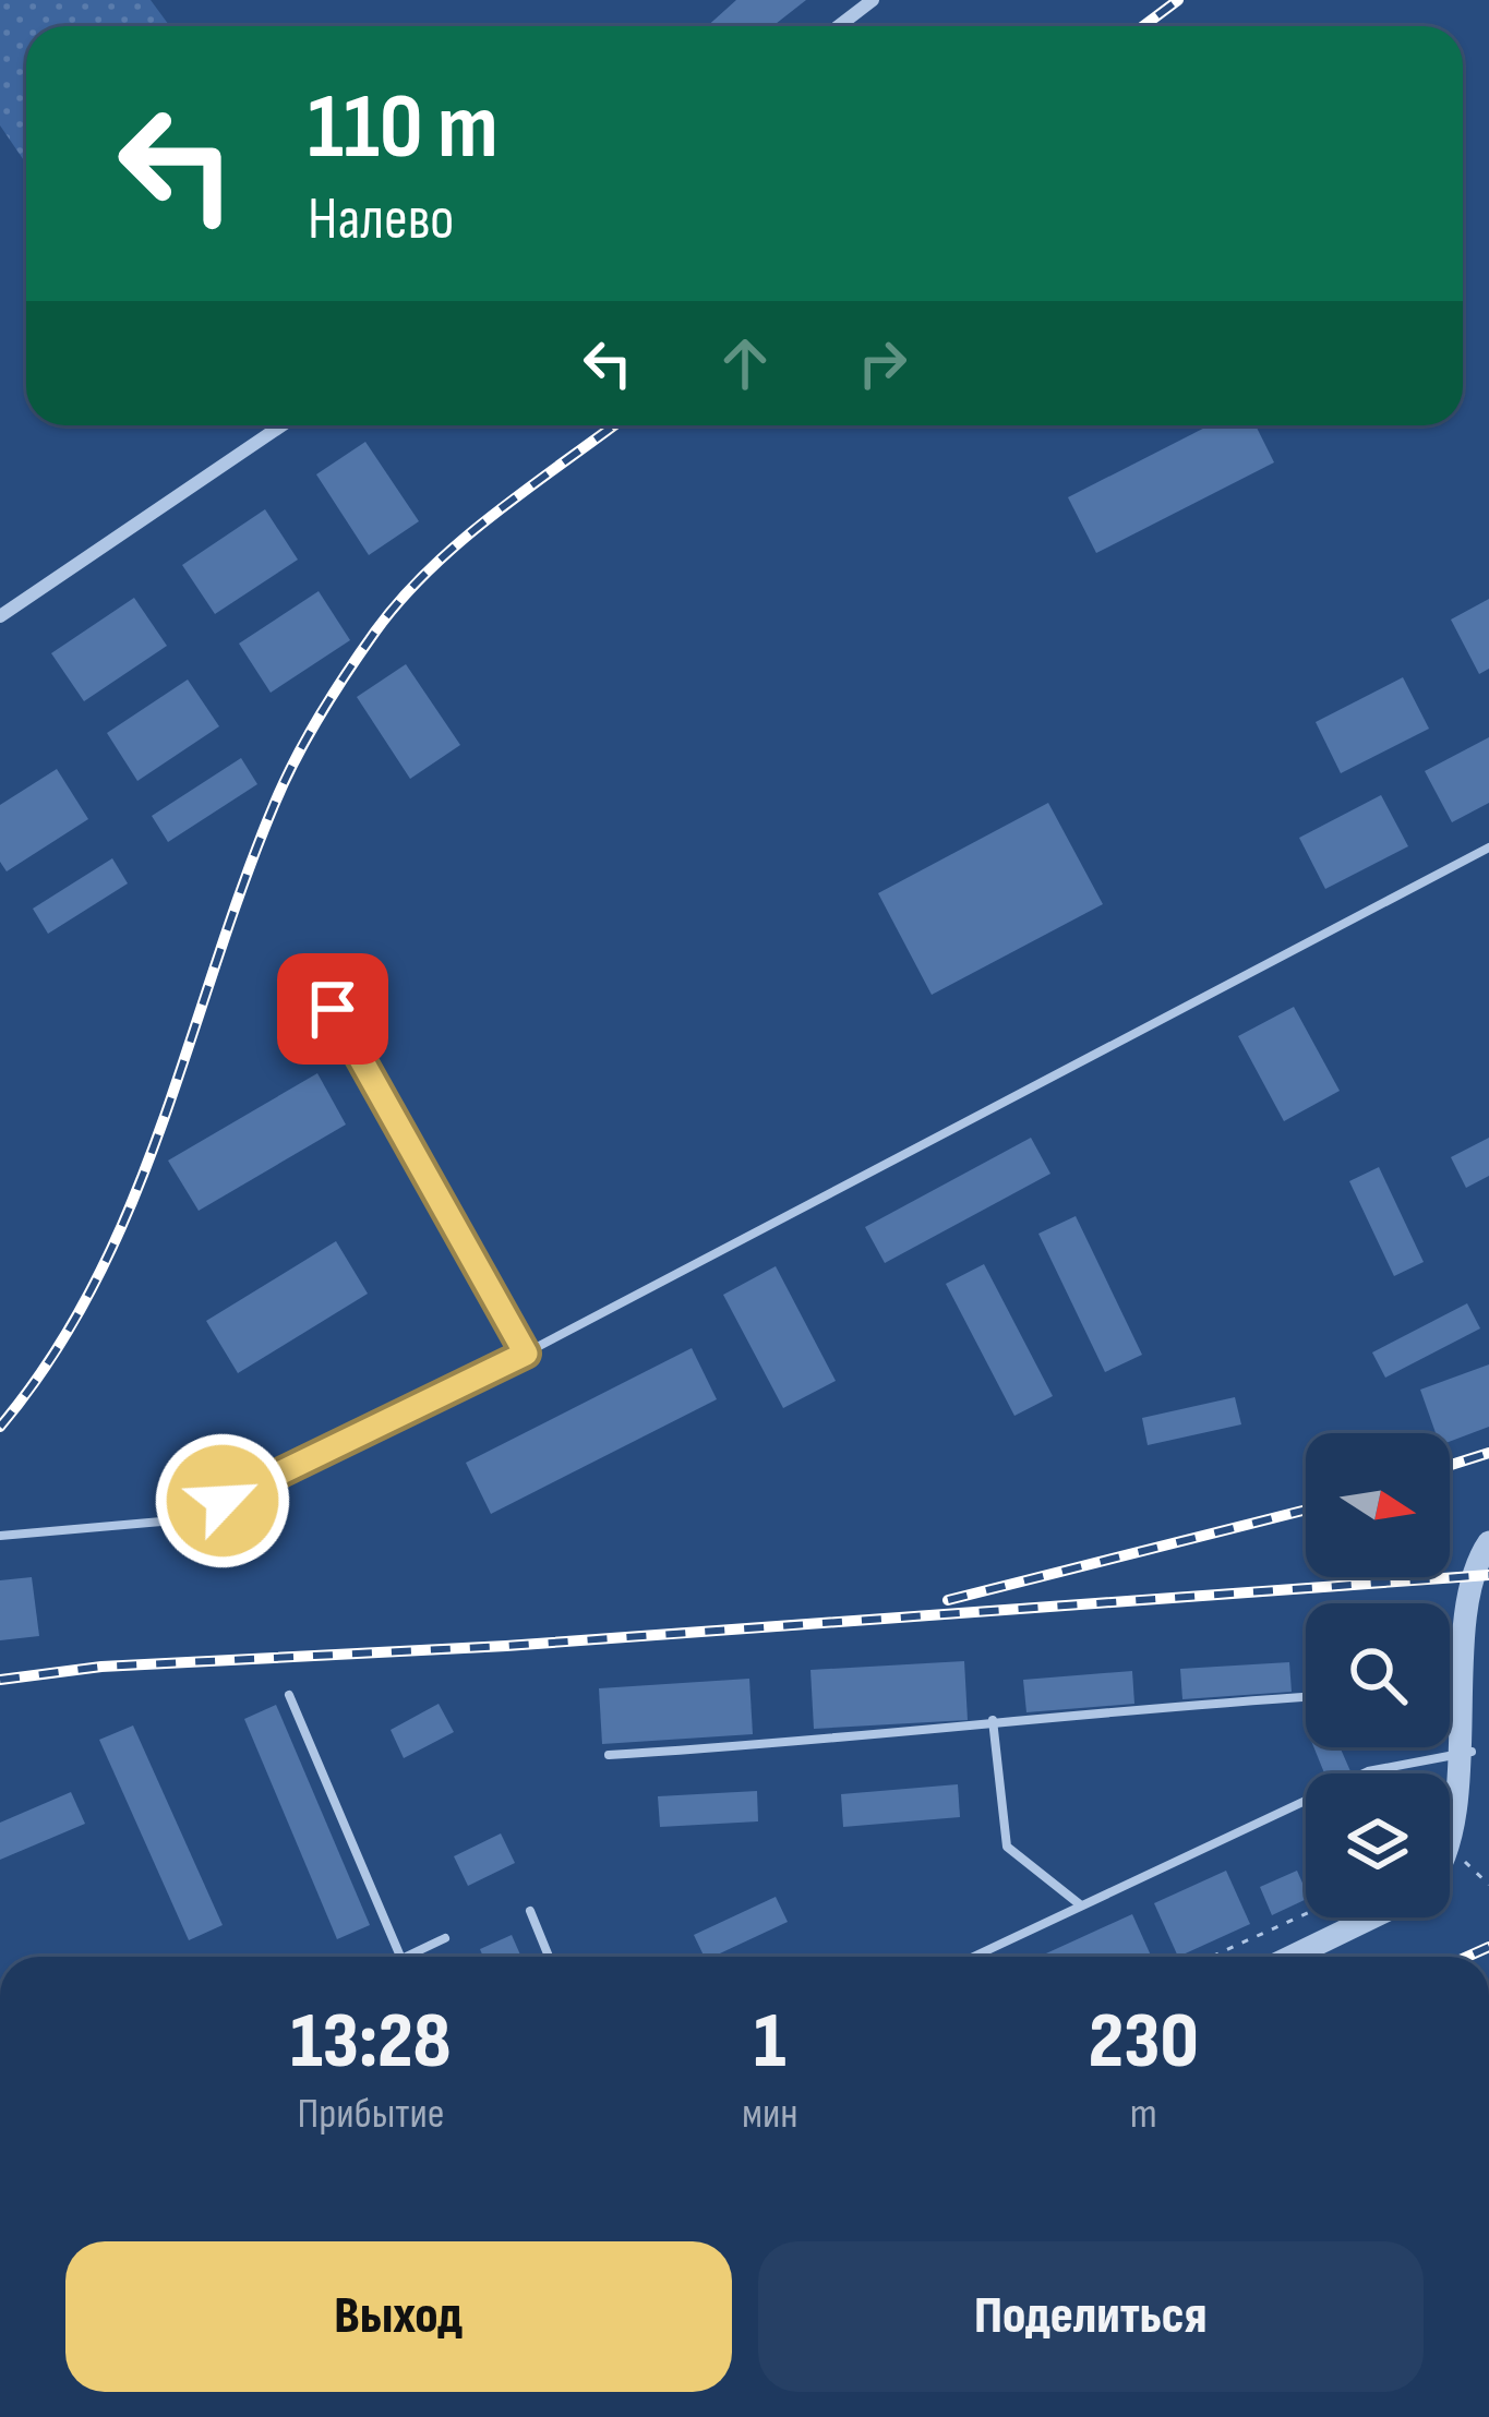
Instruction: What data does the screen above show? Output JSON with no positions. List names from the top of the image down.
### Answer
{
  "north": "right",
  "page": {
    "turn": ["110 m", "Налево"],
    "eta": [
      "13:28",
      "Прибытие",
      "1",
      "мин",
      "230",
      "m"
    ],
    "buttons": ["Выход", "Поделиться"]
  }
}
